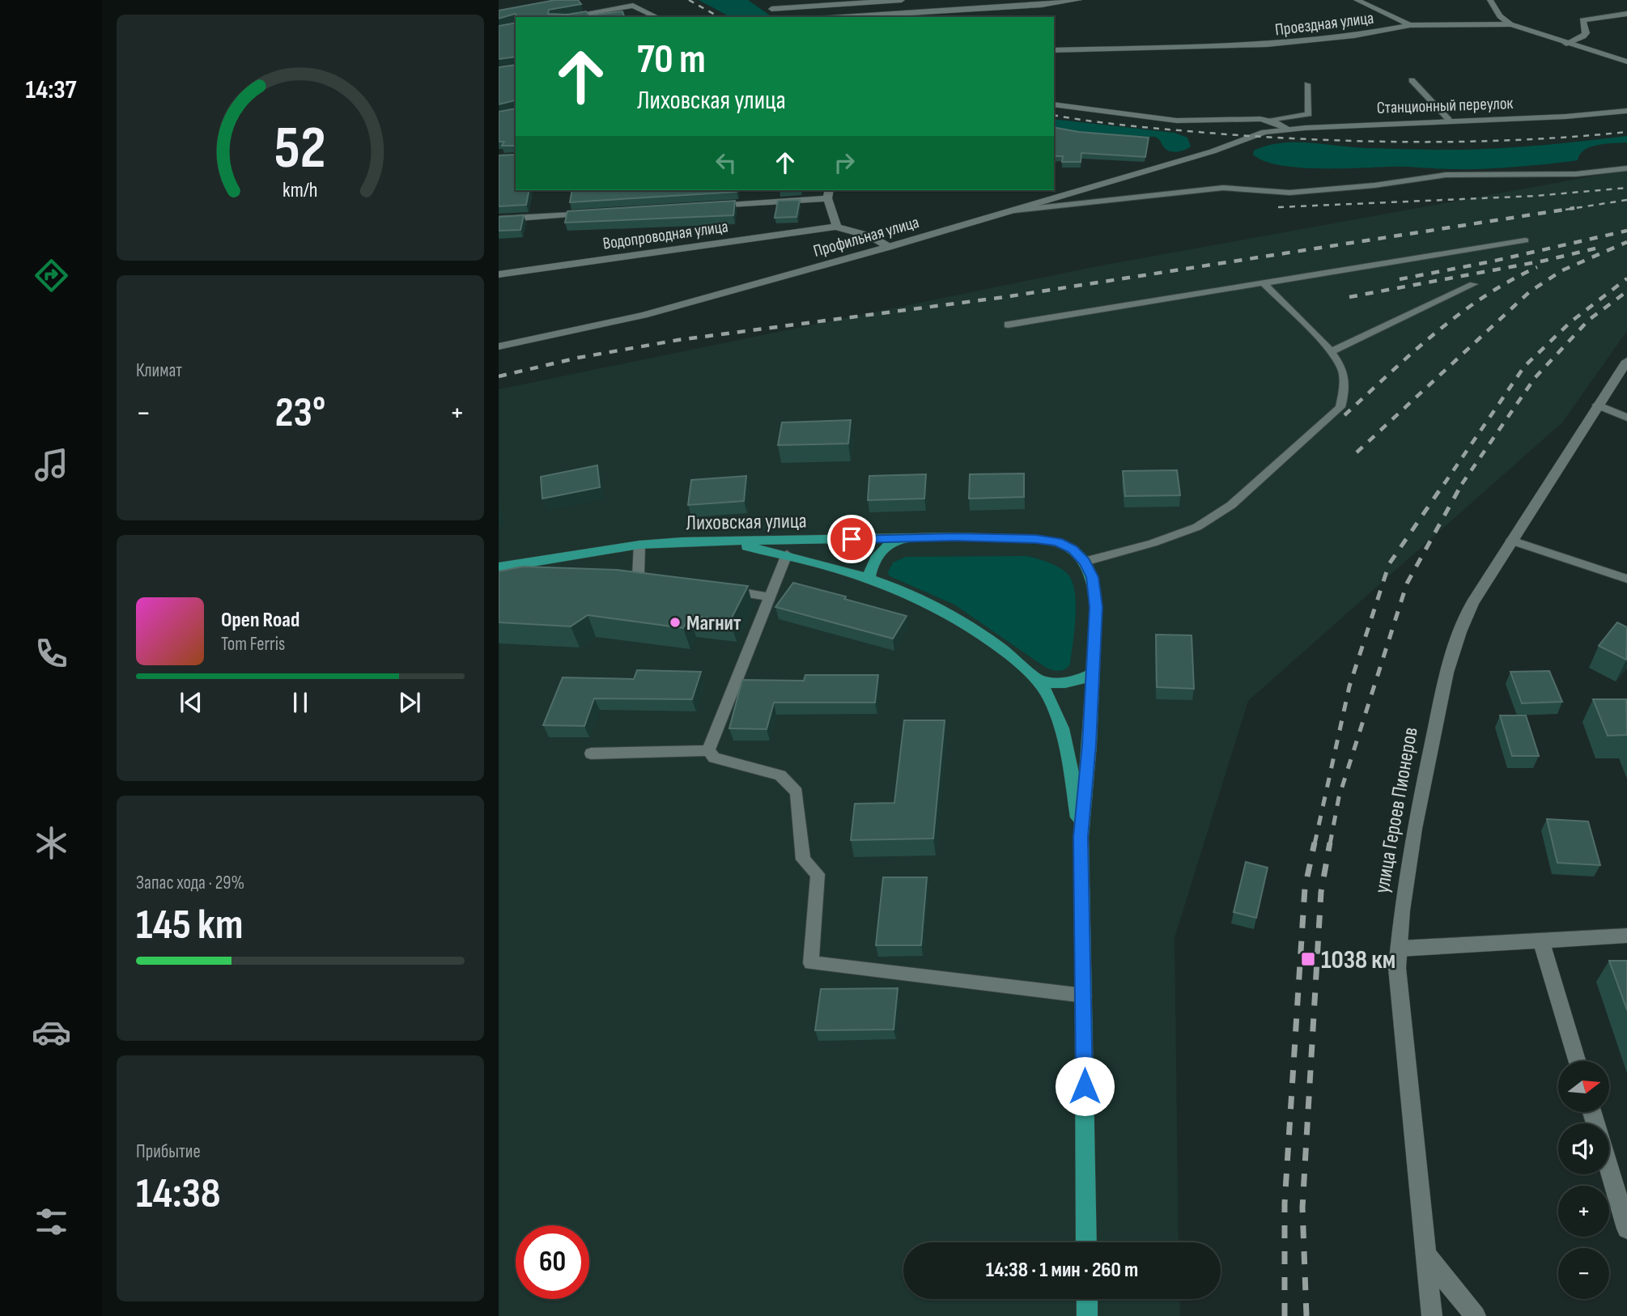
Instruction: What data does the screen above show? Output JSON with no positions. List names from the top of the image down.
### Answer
{
  "streets": {
    "main road": ["Лиховская улица"],
    "street": [
      "Проездная улица",
      "Станционный переулок",
      "Водопроводная улица",
      "Профильная улица",
      "улица Героев Пионеров"
    ]
  },
  "crossings": [
    ["Станционный переулок", "Профильная улица"]
  ],
  "places": {
    "other": ["Магнит"],
    "transit": ["1038 км"]
  },
  "north": "right",
  "page": {
    "tabs": "14:37",
    "turn": ["70 m", "Лиховская улица"],
    "tile": [
      "Климат",
      ["Запас хода · 29%", "145 km"],
      ["Прибытие", "14:38"]
    ],
    "heat": ["−", "23°", "+"],
    "song": ["Open Road", "Tom Ferris"],
    "map_buttons": ["+", "−"],
    "limit": "60",
    "trip": "14:38 · 1 мин · 260 m",
    "gauge": ["52", "km/h"]
  }
}
